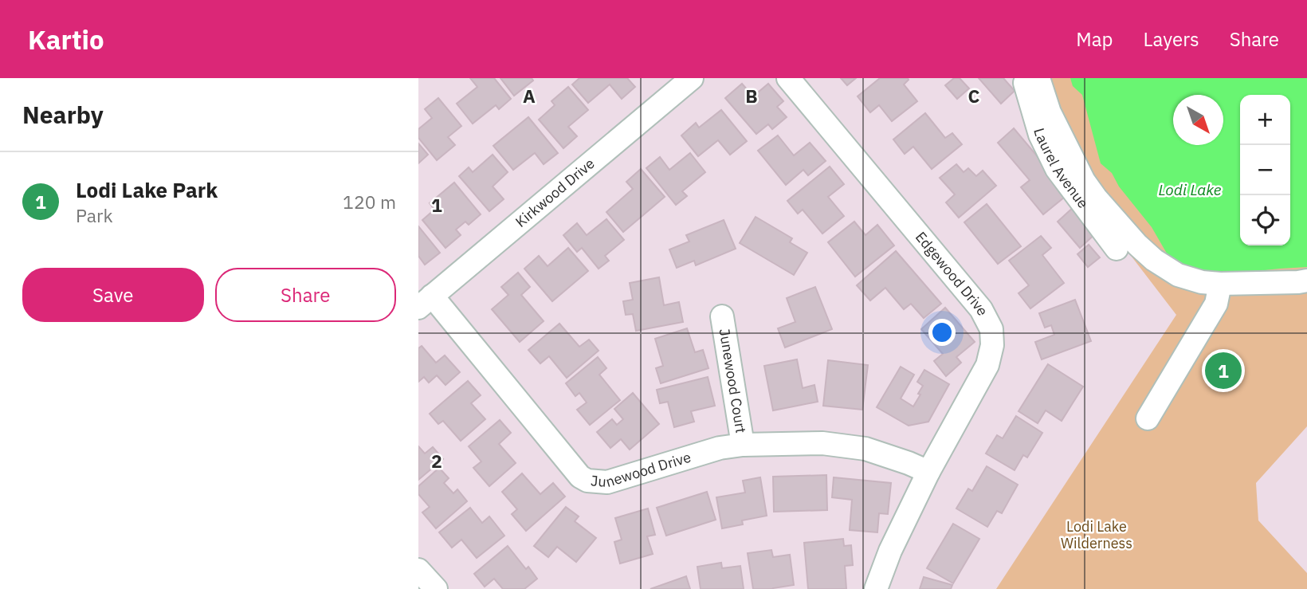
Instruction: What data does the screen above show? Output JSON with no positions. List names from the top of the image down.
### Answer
{
  "streets": {
    "street": [
      "Laurel Avenue",
      "Kirkwood Drive",
      "Edgewood Drive",
      "Junewood Court",
      "Junewood Drive"
    ]
  },
  "crossings": [
    ["Kirkwood Drive", "Junewood Drive"],
    ["Edgewood Drive", "Junewood Drive"],
    ["Junewood Court", "Junewood Drive"]
  ],
  "water": ["Lodi Lake"],
  "parks": ["Lodi Lake Wilderness"],
  "north": "bottom right",
  "page": {
    "header": "Kartio",
    "nav": ["Map", "Layers", "Share"],
    "heading": "Nearby",
    "map_buttons": ["+", "−"],
    "list": [
      {
        "mark": "1",
        "name": "Lodi Lake Park",
        "note": "Park",
        "value": "120 m"
      }
    ],
    "buttons": ["Save", "Share"],
    "pins": "1"
  },
  "grid": {
    "columns": ["A", "B", "C"],
    "rows": ["1", "2"]
  }
}
